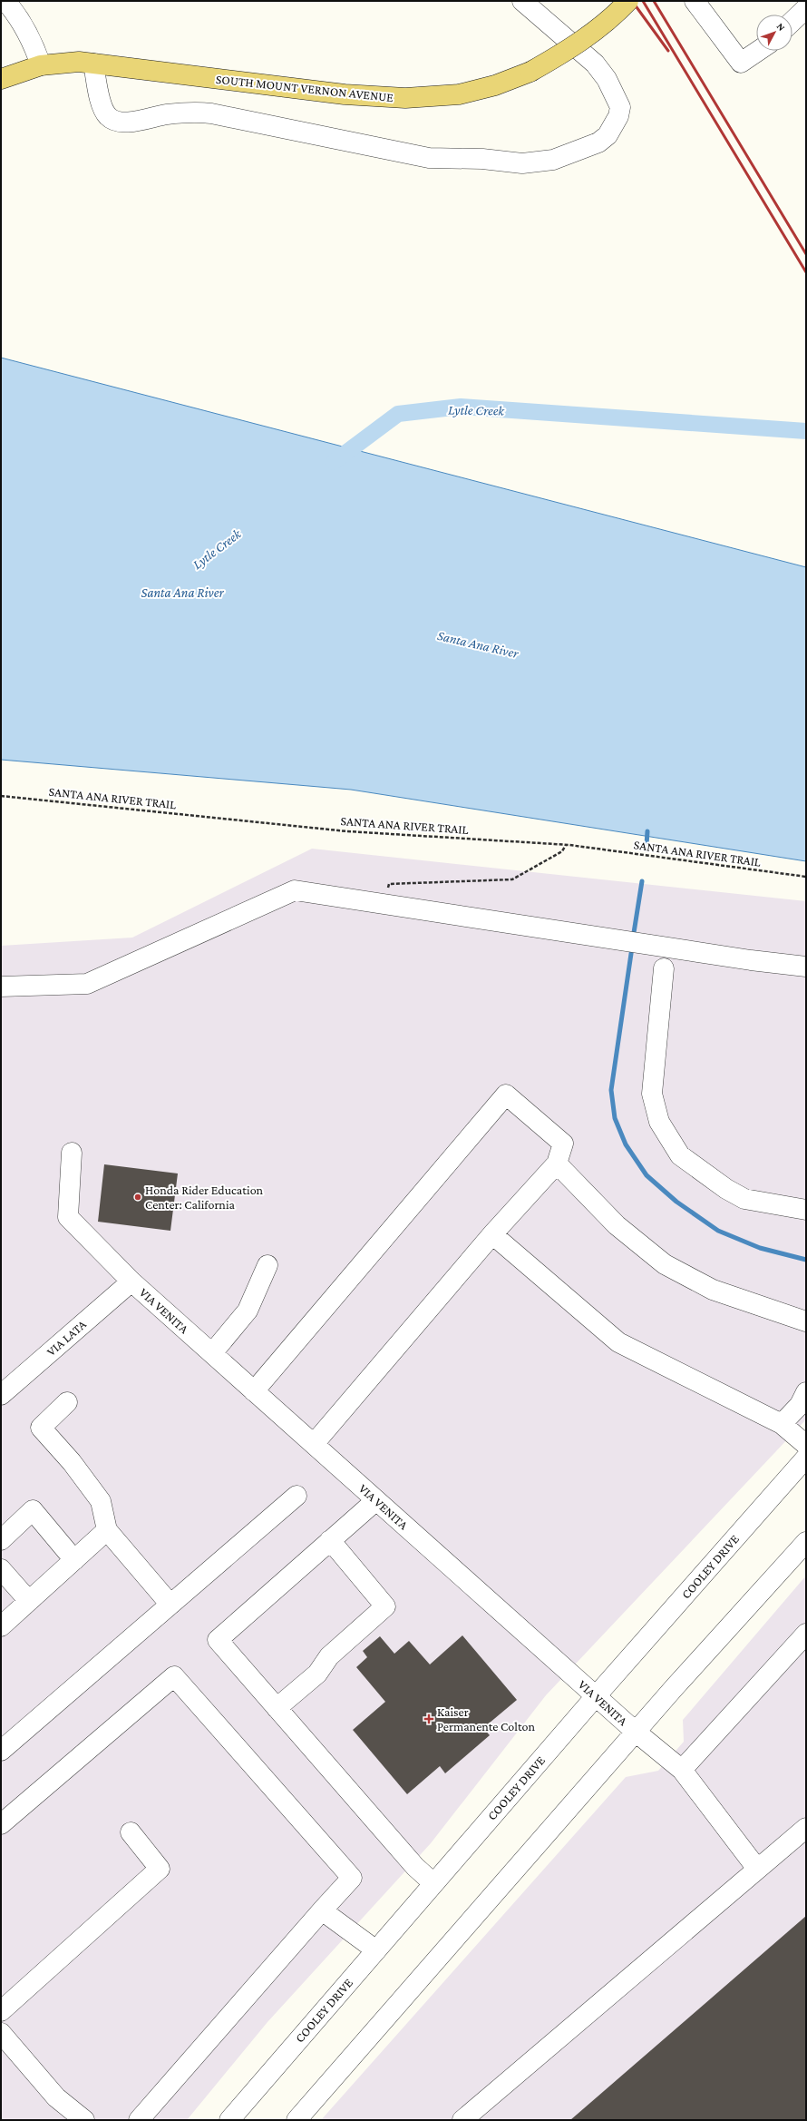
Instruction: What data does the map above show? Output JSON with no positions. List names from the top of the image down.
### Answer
{
  "streets": {
    "main road": ["SOUTH MOUNT VERNON AVENUE"],
    "street": ["VIA VENITA", "VIA LATA", "COOLEY DRIVE"],
    "path": ["SANTA ANA RIVER TRAIL"]
  },
  "crossings": [
    ["VIA VENITA", "VIA LATA"],
    ["VIA VENITA", "COOLEY DRIVE"]
  ],
  "water": ["Lytle Creek", "Santa Ana River"],
  "places": {
    "other": ["Honda Rider Education Center: California"],
    "health": ["Kaiser Permanente Colton"]
  },
  "north": "top right"
}
